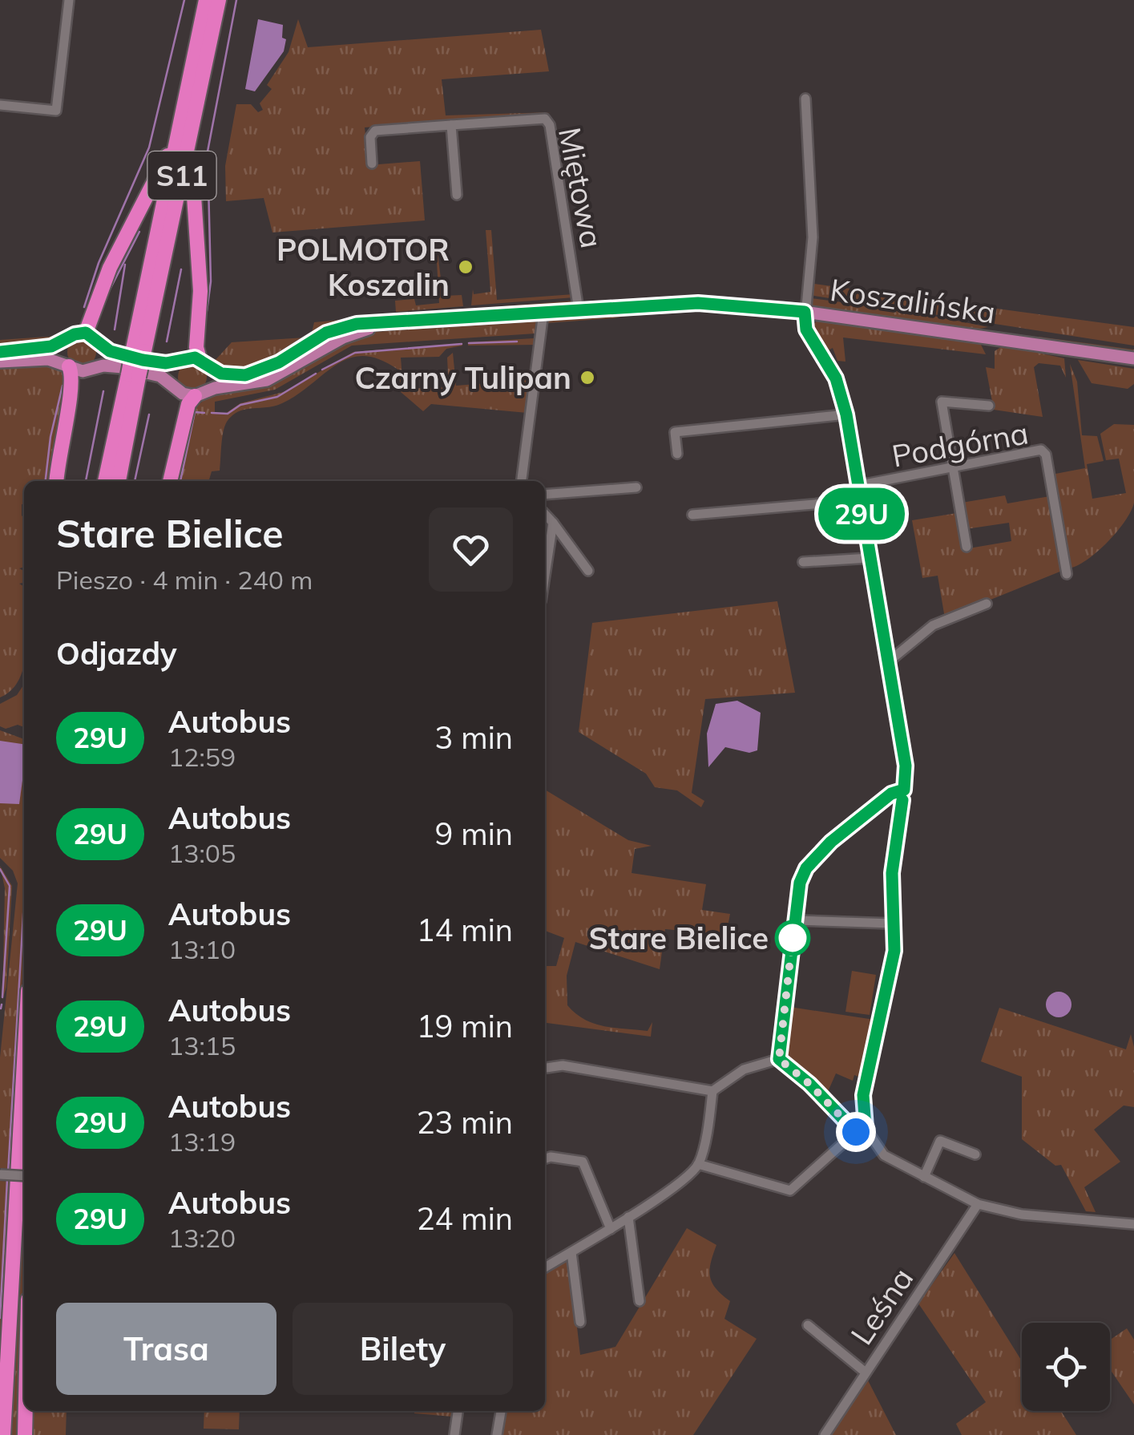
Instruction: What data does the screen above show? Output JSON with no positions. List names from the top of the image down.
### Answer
{
  "streets": {
    "highway": ["S11"],
    "main road": ["Koszalińska"],
    "street": ["Miętowa", "Podgórna", "Leśna"]
  },
  "crossings": [
    ["Miętowa", "Koszalińska"]
  ],
  "places": ["POLMOTOR Koszalin", "Czarny Tulipan", "Stare Bielice"],
  "lines": ["bus line 29U"],
  "page": {
    "on_map": "29U",
    "heading": [
      ["Stare Bielice", "Pieszo · 4 min · 240 m"],
      "Odjazdy"
    ],
    "list": [
      {
        "mark": "29U",
        "name": "Autobus",
        "note": "12:59",
        "value": "3 min"
      },
      {
        "mark": "29U",
        "name": "Autobus",
        "note": "13:05",
        "value": "9 min"
      },
      {
        "mark": "29U",
        "name": "Autobus",
        "note": "13:10",
        "value": "14 min"
      },
      {
        "mark": "29U",
        "name": "Autobus",
        "note": "13:15",
        "value": "19 min"
      },
      {
        "mark": "29U",
        "name": "Autobus",
        "note": "13:19",
        "value": "23 min"
      },
      {
        "mark": "29U",
        "name": "Autobus",
        "note": "13:20",
        "value": "24 min"
      }
    ],
    "buttons": ["Trasa", "Bilety"]
  }
}
